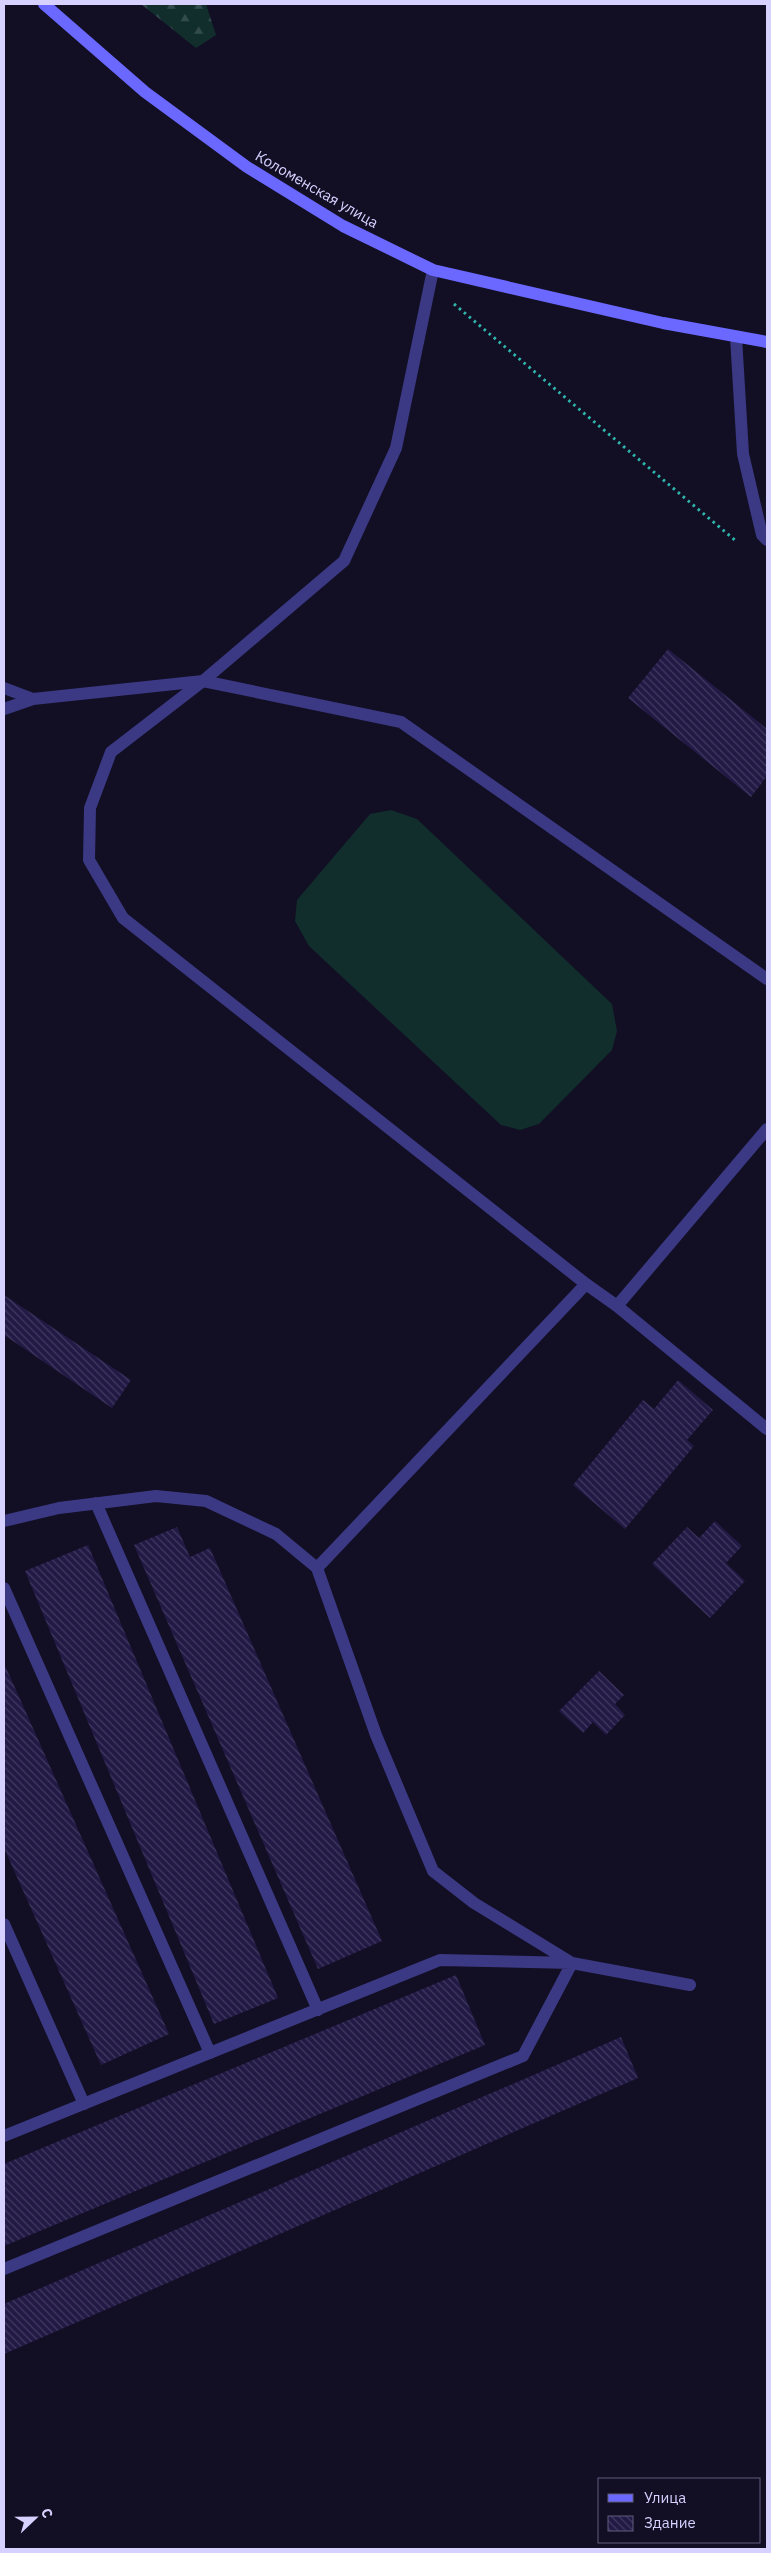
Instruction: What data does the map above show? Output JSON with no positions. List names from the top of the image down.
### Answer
{
  "streets": {
    "street": ["Коломенская улица"]
  },
  "legend": ["Улица", "Здание"],
  "north": "right"
}
